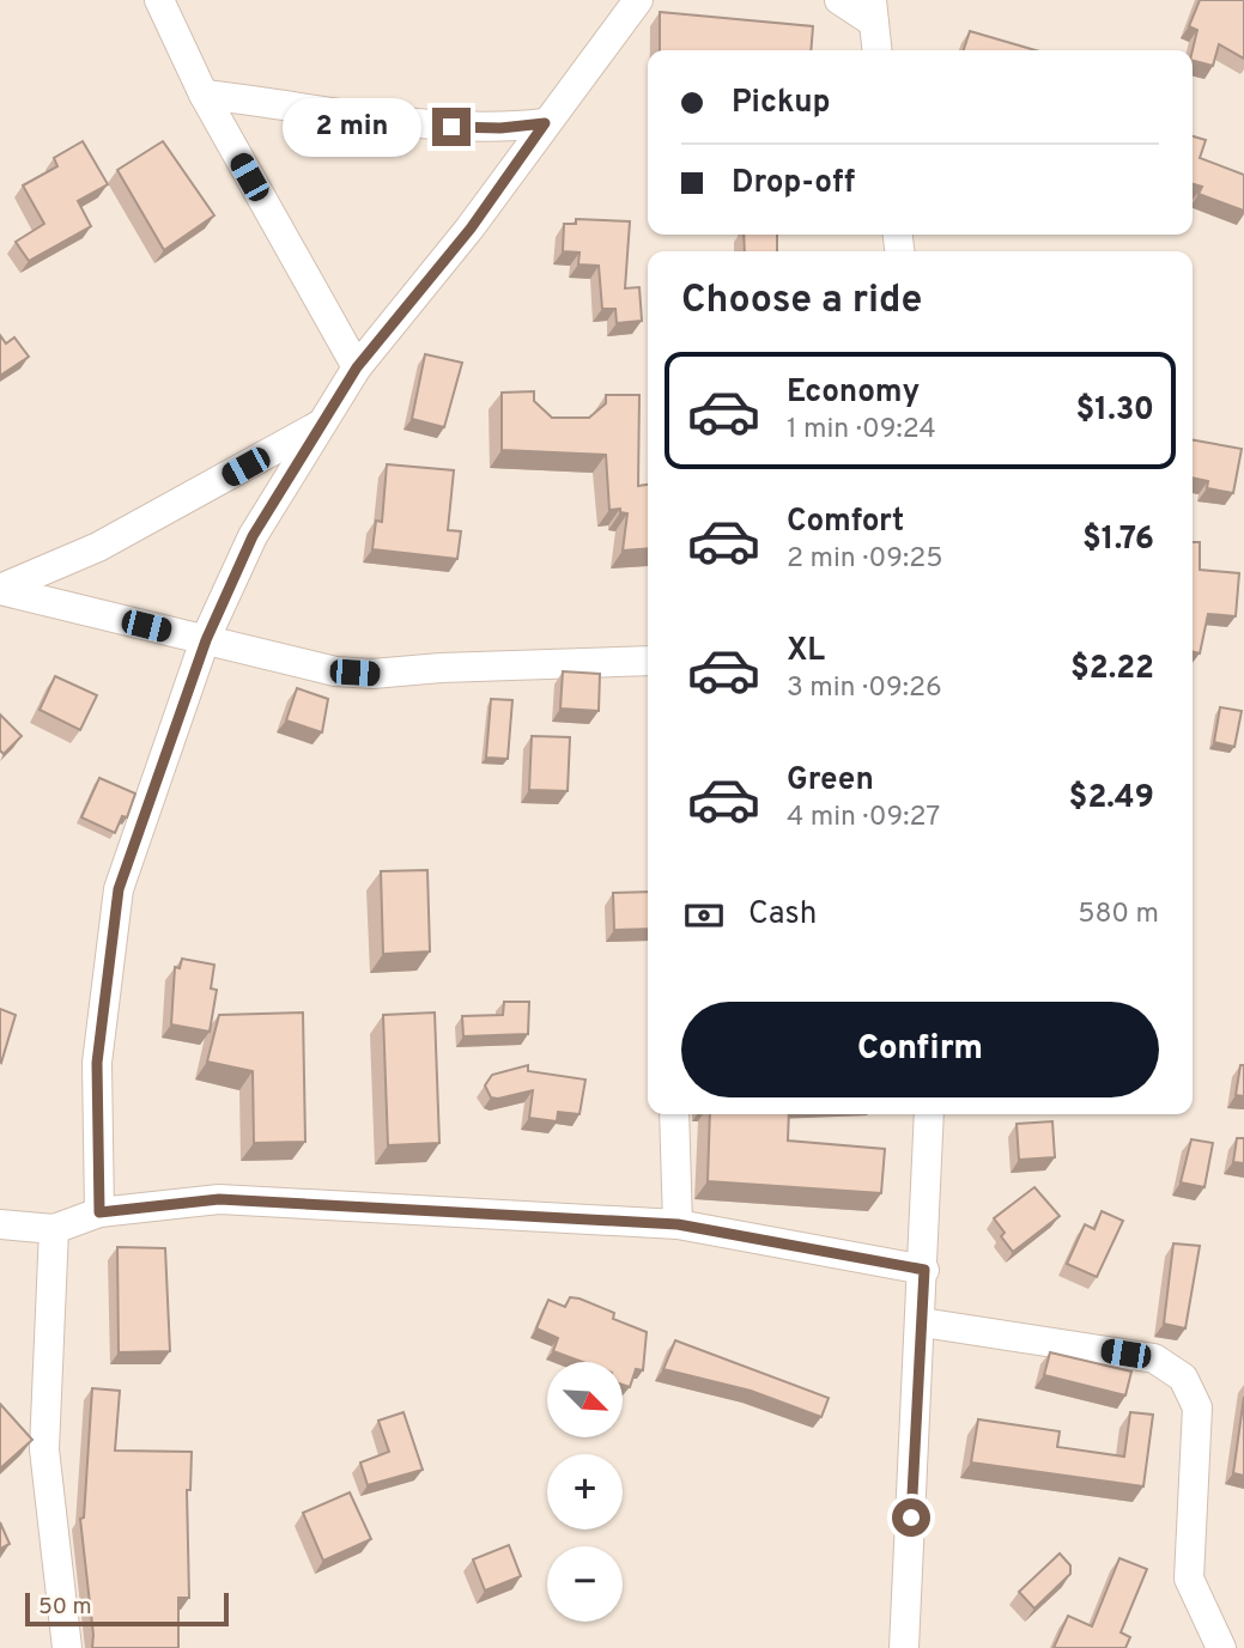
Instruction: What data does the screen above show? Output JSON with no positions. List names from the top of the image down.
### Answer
{
  "scale_bar": "50 m",
  "north": "bottom right",
  "page": {
    "banner": ["Pickup", "Drop-off"],
    "bubble": "2 min",
    "heading": "Choose a ride",
    "list": [
      {
        "name": "Economy",
        "note": "1 min · 09:24",
        "value": "$1.30"
      },
      {
        "name": "Comfort",
        "note": "2 min · 09:25",
        "value": "$1.76"
      },
      {
        "name": "XL",
        "note": "3 min · 09:26",
        "value": "$2.22"
      },
      {
        "name": "Green",
        "note": "4 min · 09:27",
        "value": "$2.49"
      }
    ],
    "pay": ["Cash", "580 m"],
    "buttons": "Confirm",
    "map_buttons": ["+", "−"],
    "scale": "50 m"
  }
}
